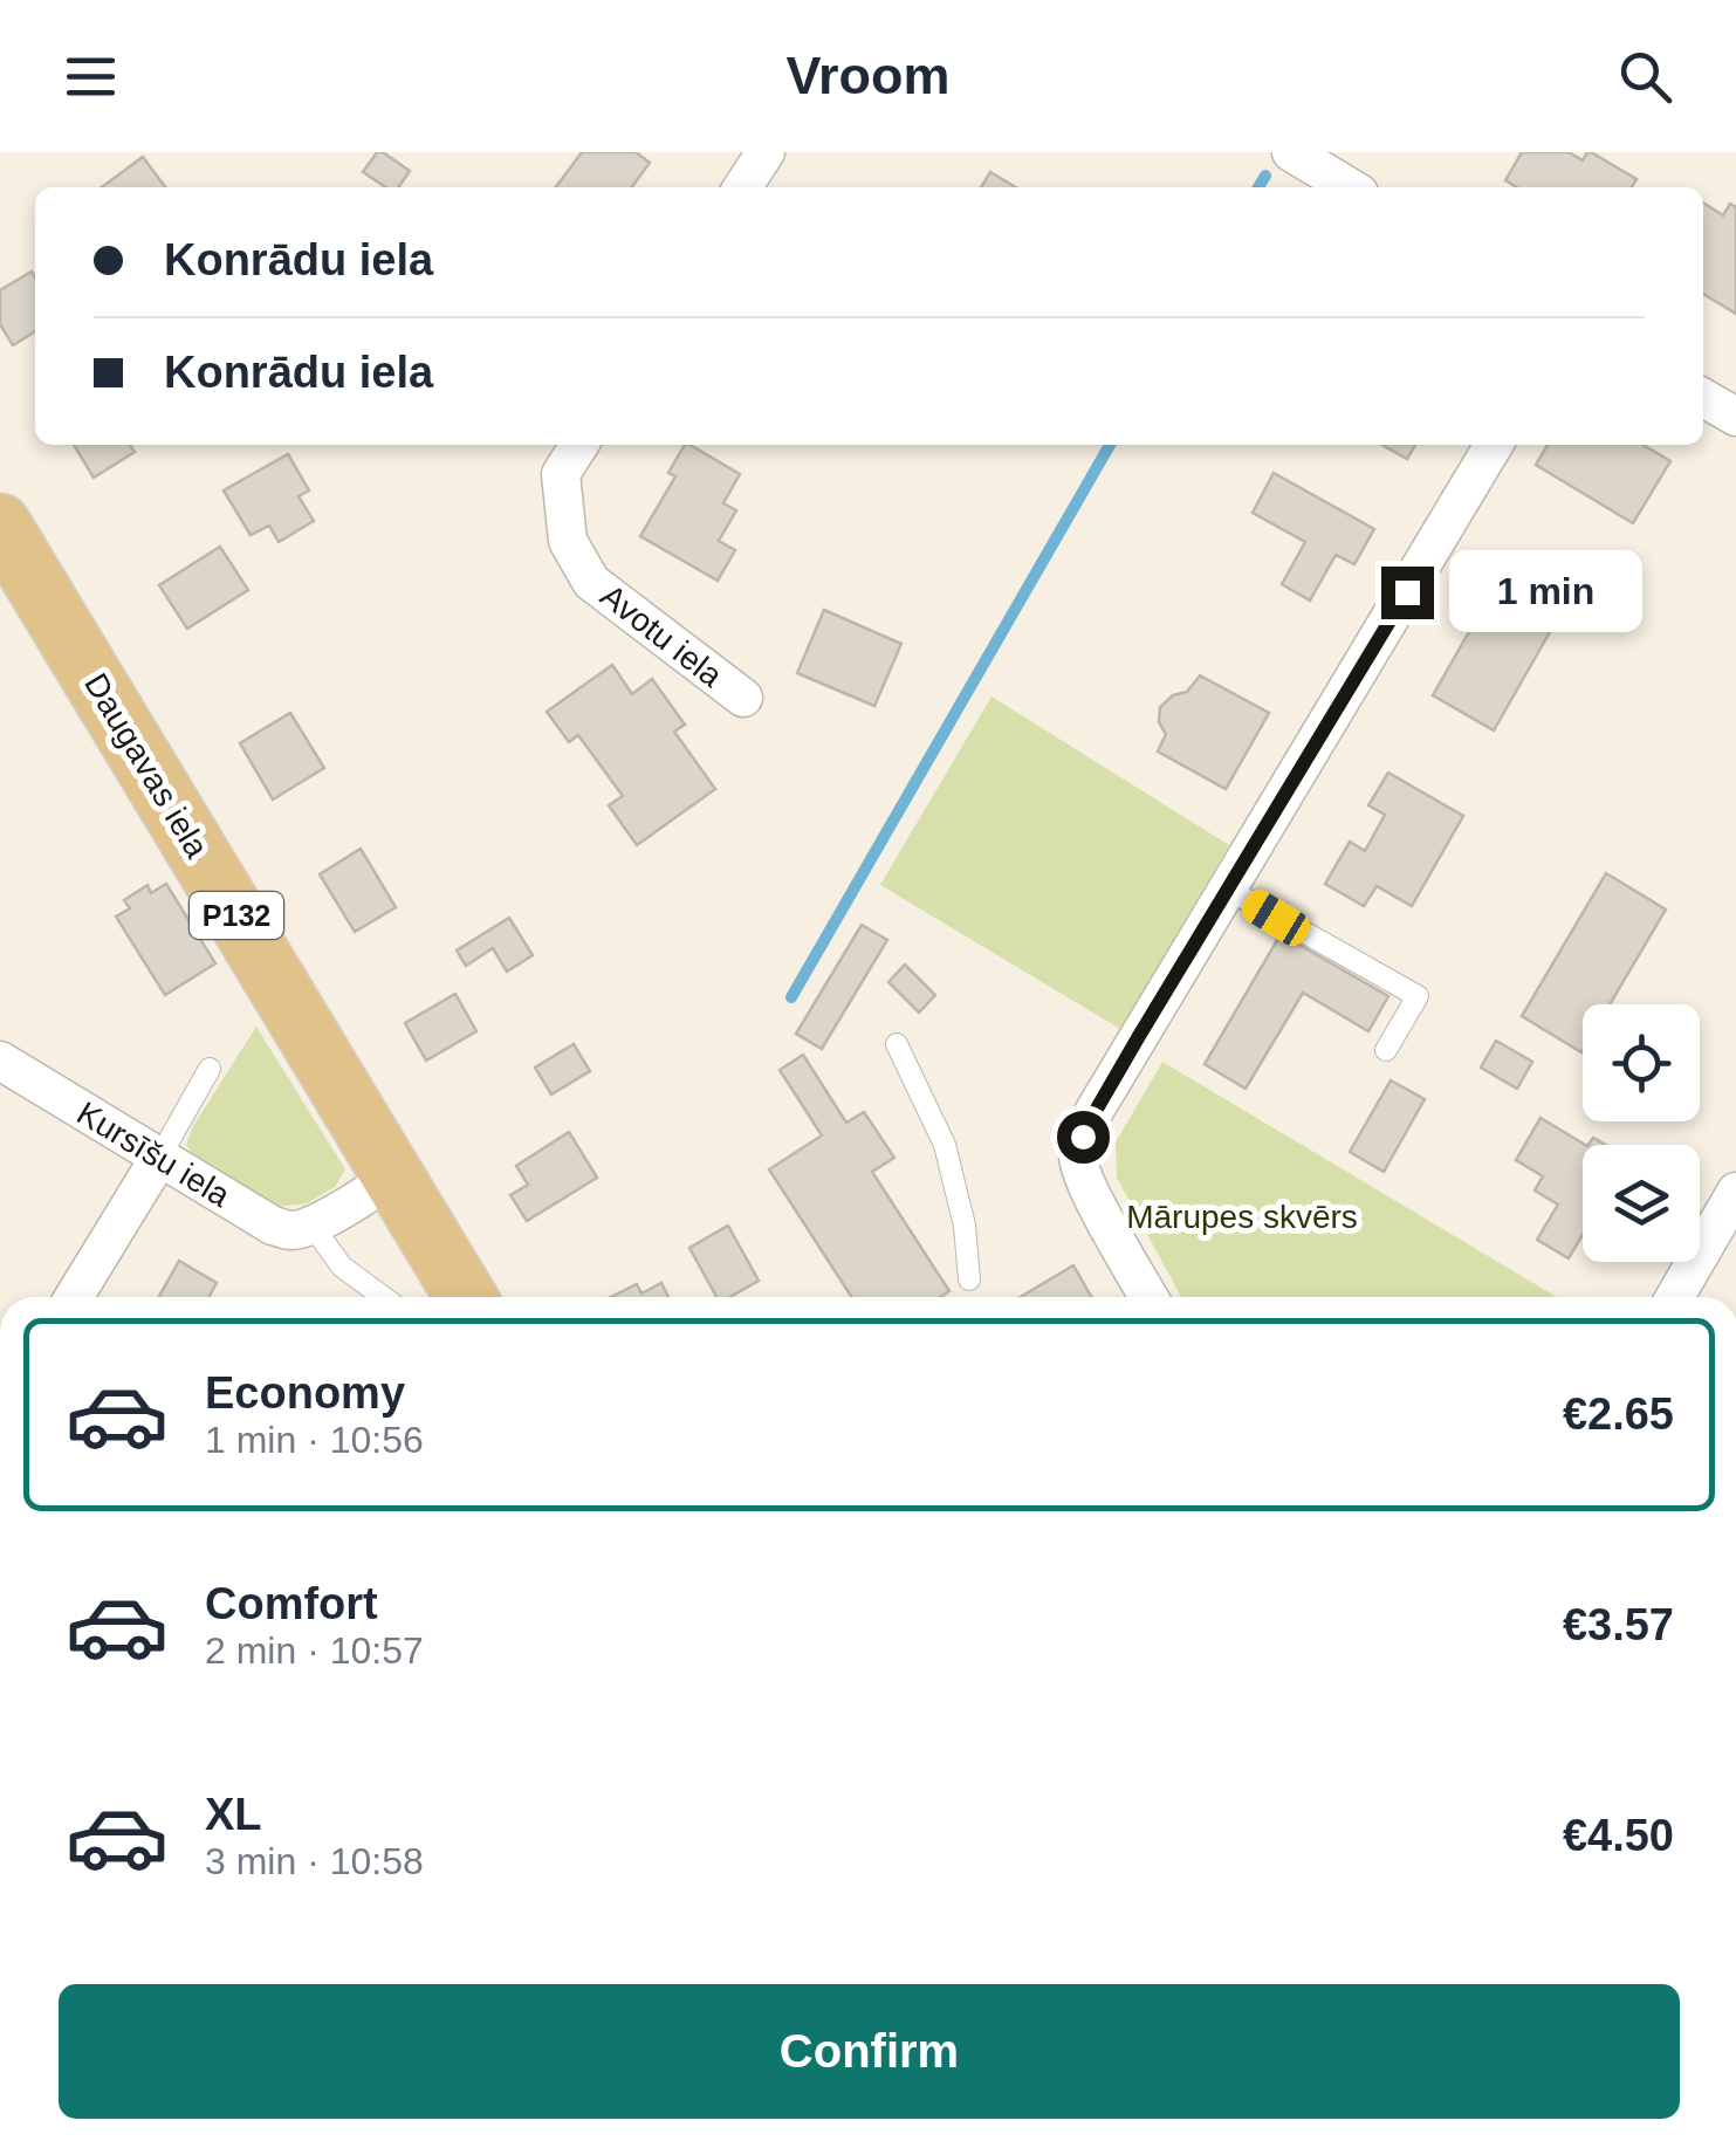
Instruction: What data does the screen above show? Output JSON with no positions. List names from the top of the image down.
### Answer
{
  "streets": {
    "main road": ["Daugavas iela", "P132"],
    "street": ["Avotu iela", "Kursīšu iela"]
  },
  "parks": ["Mārupes skvērs"],
  "page": {
    "header": "Vroom",
    "banner": ["Konrādu iela", "Konrādu iela"],
    "bubble": "1 min",
    "list": [
      {
        "name": "Economy",
        "note": "1 min · 10:56",
        "value": "€2.65"
      },
      {
        "name": "Comfort",
        "note": "2 min · 10:57",
        "value": "€3.57"
      },
      {
        "name": "XL",
        "note": "3 min · 10:58",
        "value": "€4.50"
      }
    ],
    "buttons": "Confirm"
  }
}
